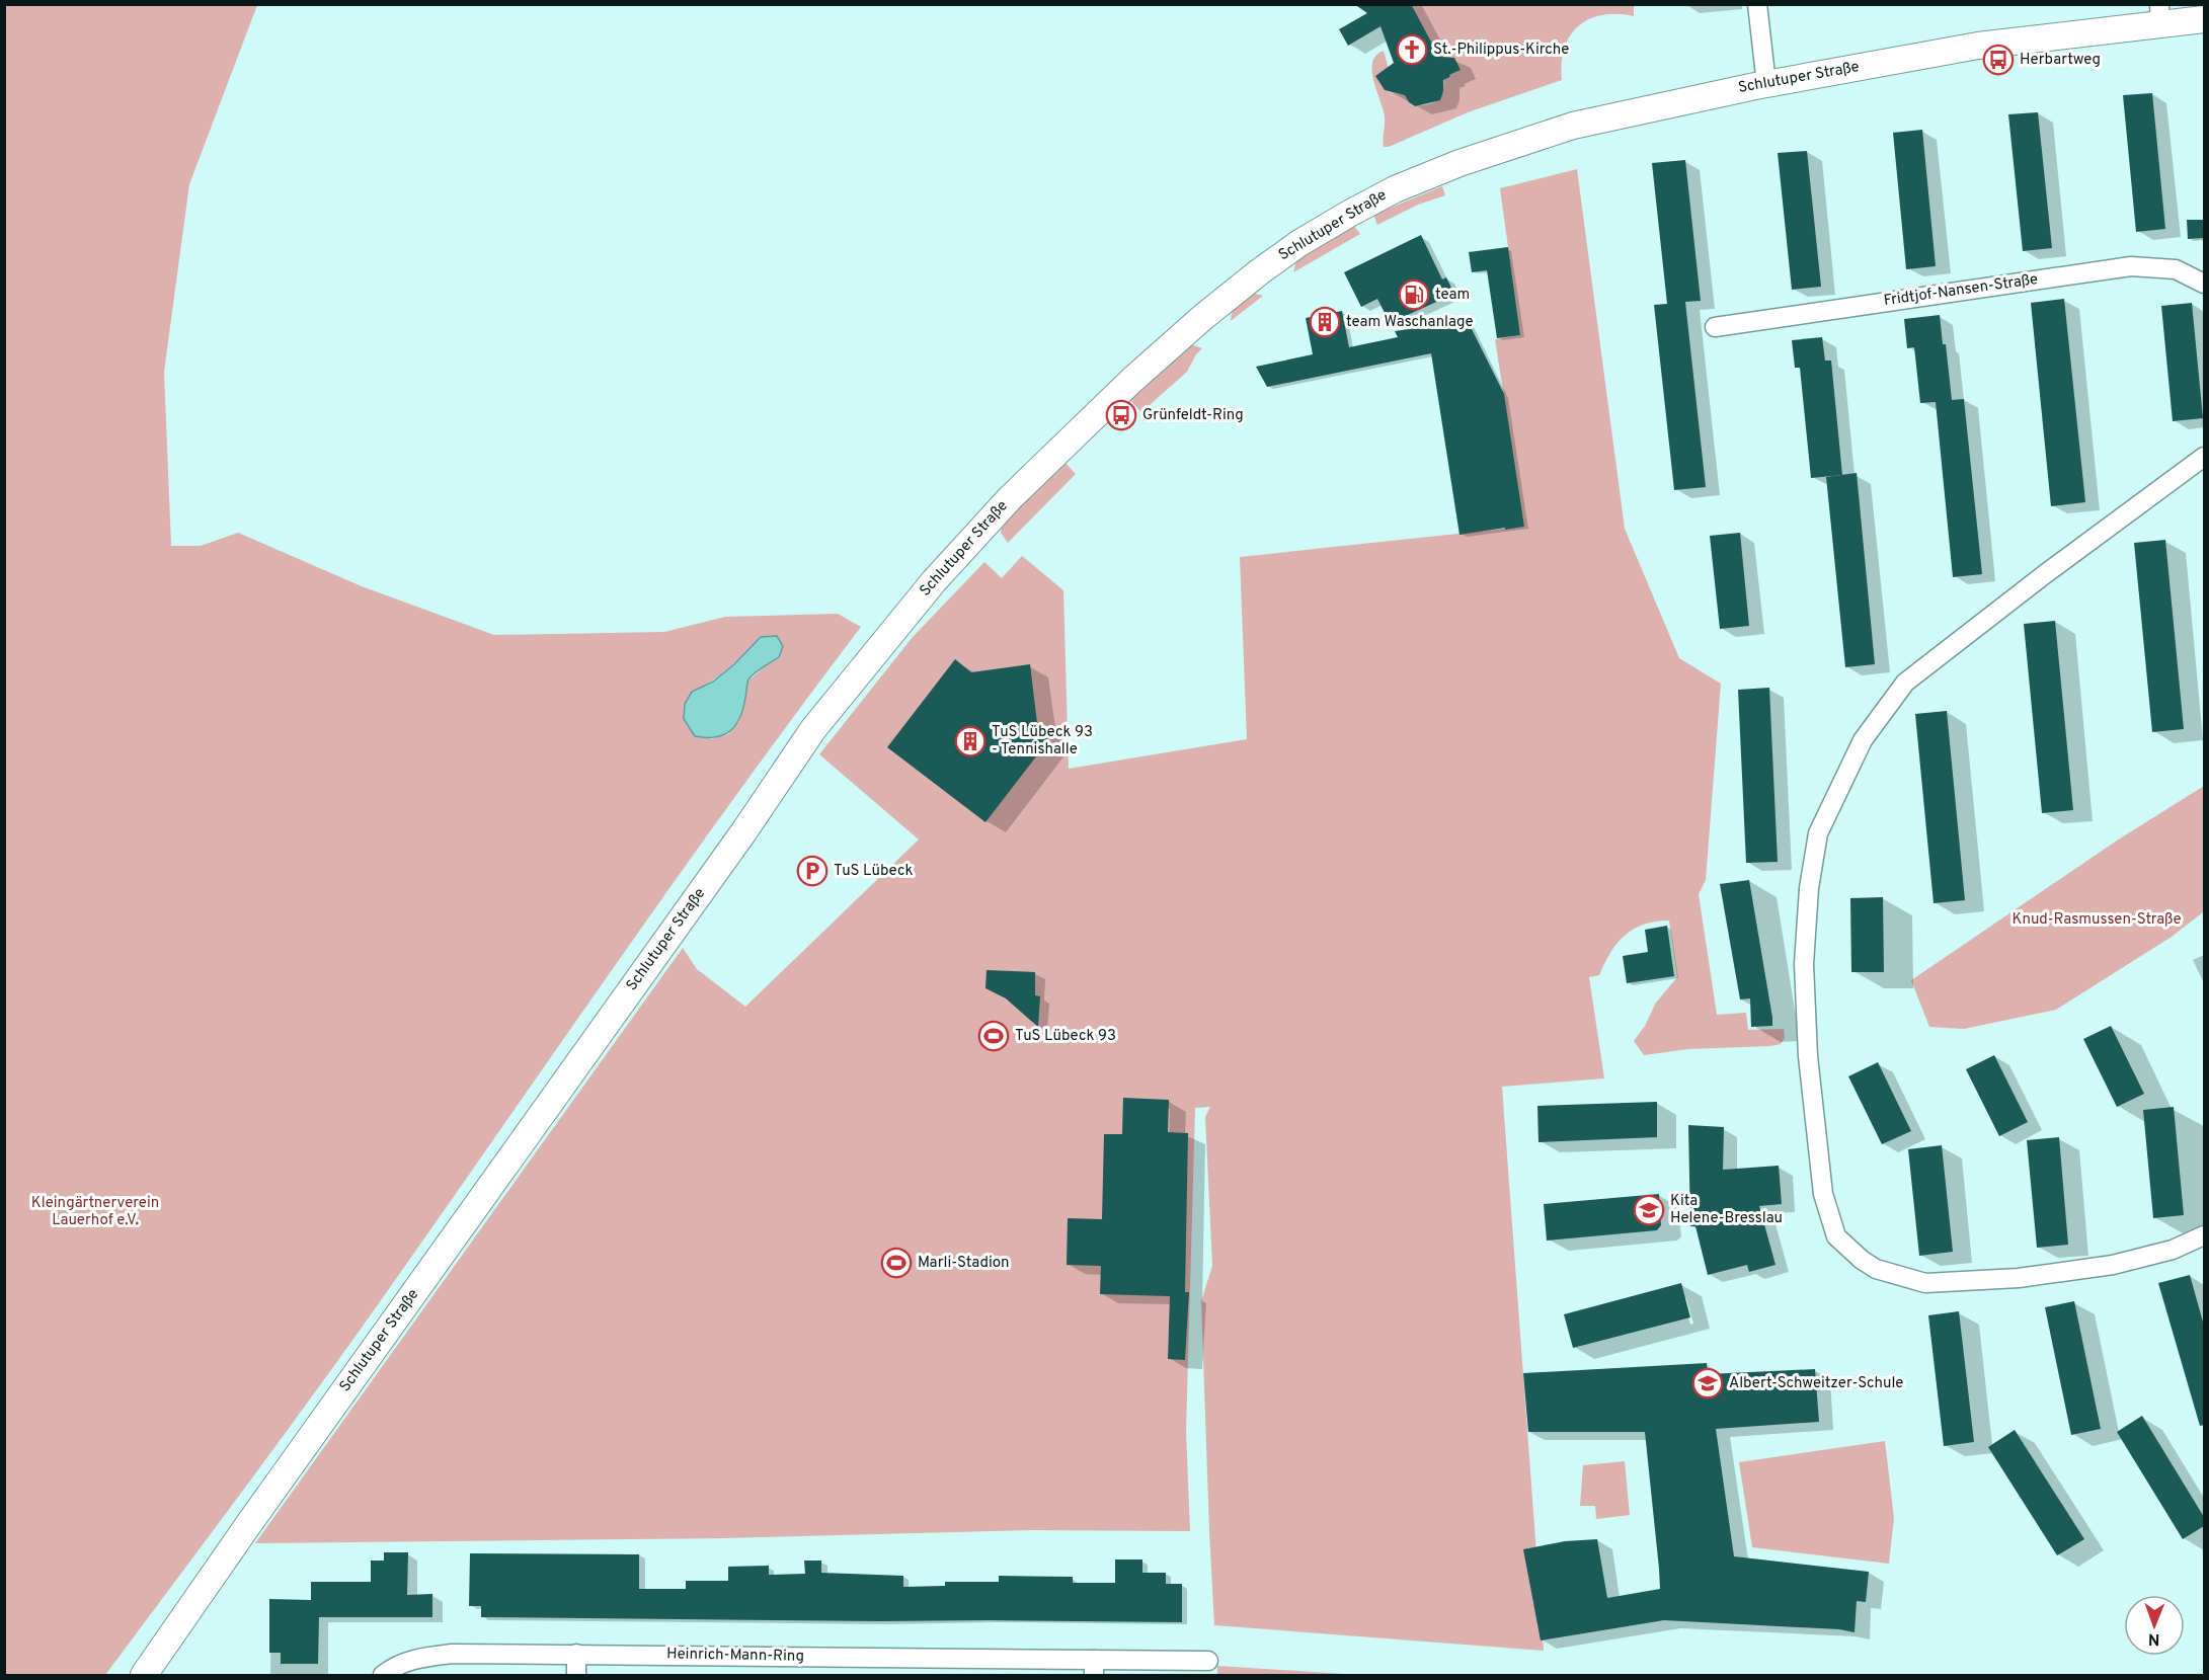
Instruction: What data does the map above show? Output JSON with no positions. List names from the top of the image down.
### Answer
{
  "streets": {
    "main road": ["Schlutuper Straße"],
    "street": ["Fridtjof-Nansen-Straße", "Heinrich-Mann-Ring"]
  },
  "parks": ["Knud-Rasmussen-Straße", "Kleingärtnerverein Lauerhof e.V."],
  "places": {
    "church": ["St.-Philippus-Kirche"],
    "bus stop": ["Herbartweg", "Grünfeldt-Ring"],
    "fuel station": ["team"],
    "building": ["team Waschanlage", "TuS Lübeck 93 - Tennishalle"],
    "parking": ["TuS Lübeck"],
    "sports": ["TuS Lübeck 93", "Marli-Stadion"],
    "school or university": ["Kita Helene-Bresslau", "Albert-Schweitzer-Schule"]
  },
  "north": "bottom"
}
